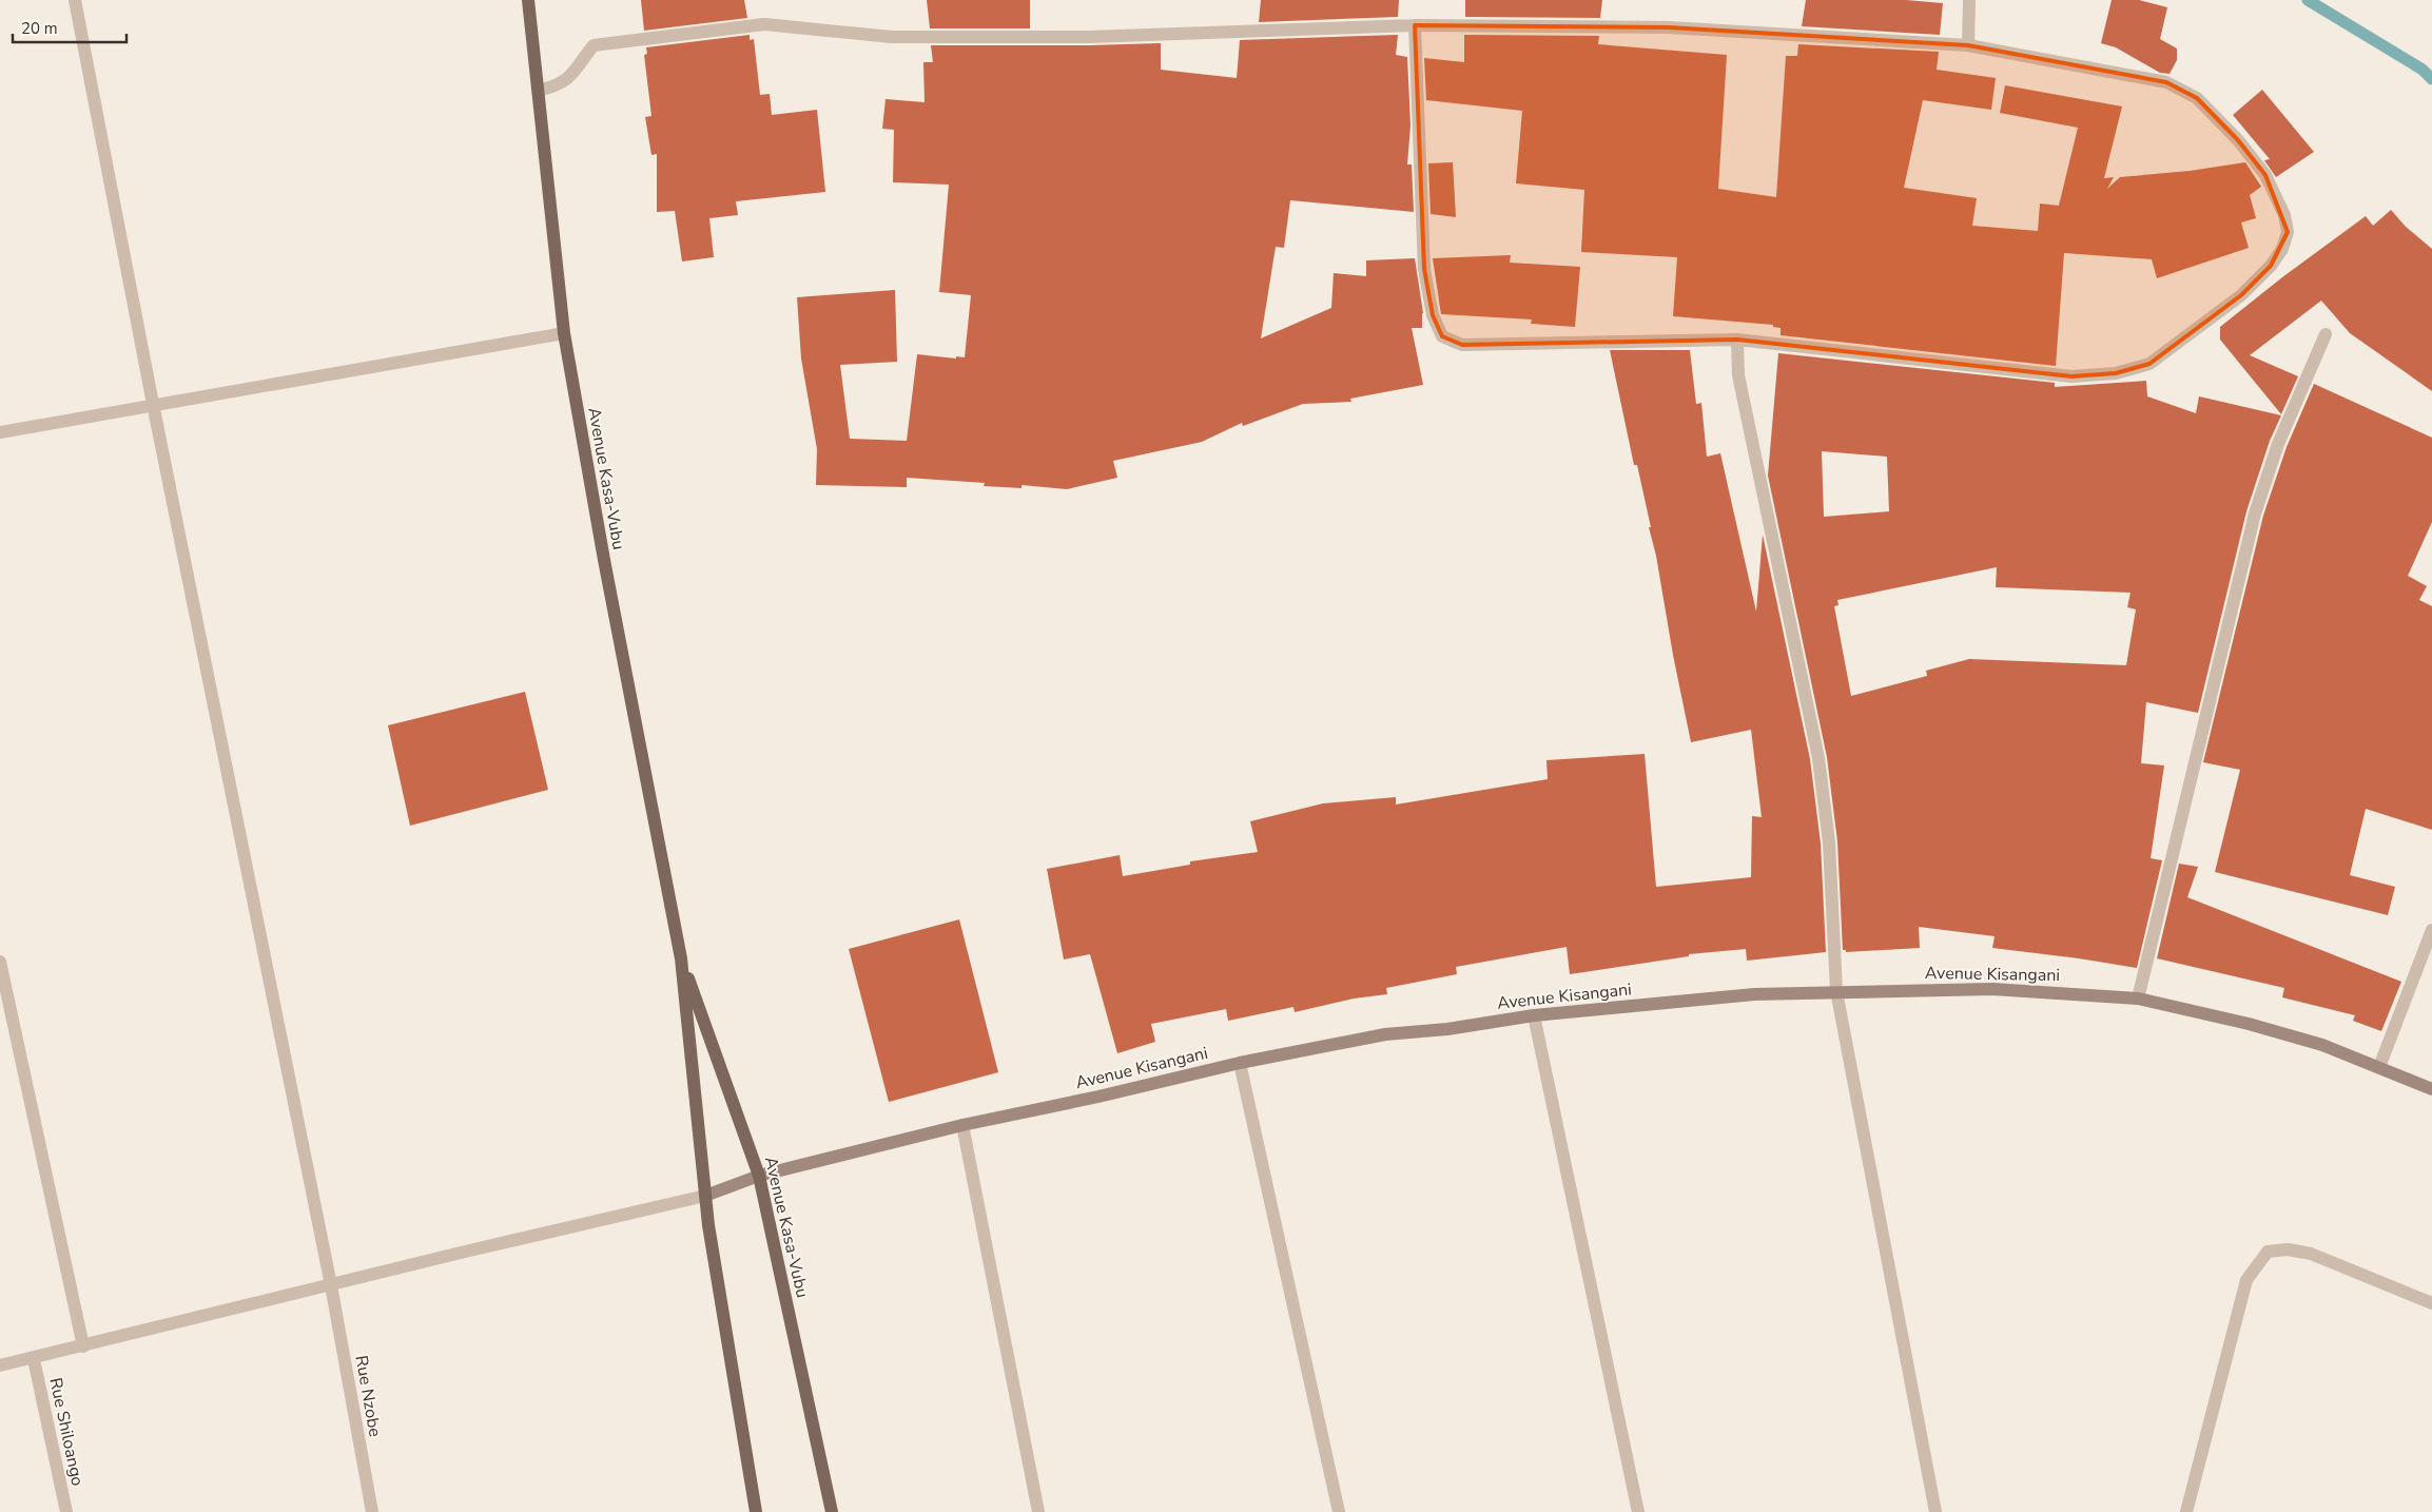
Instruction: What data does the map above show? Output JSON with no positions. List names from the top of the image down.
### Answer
{
  "streets": {
    "main road": ["Avenue Kasa-Vubu"],
    "street": ["Avenue Kisangani", "Rue Nzobe", "Rue Shiloango"]
  },
  "crossings": [
    ["Avenue Kasa-Vubu", "Avenue Kisangani"]
  ],
  "scale_bar": "20 m"
}
